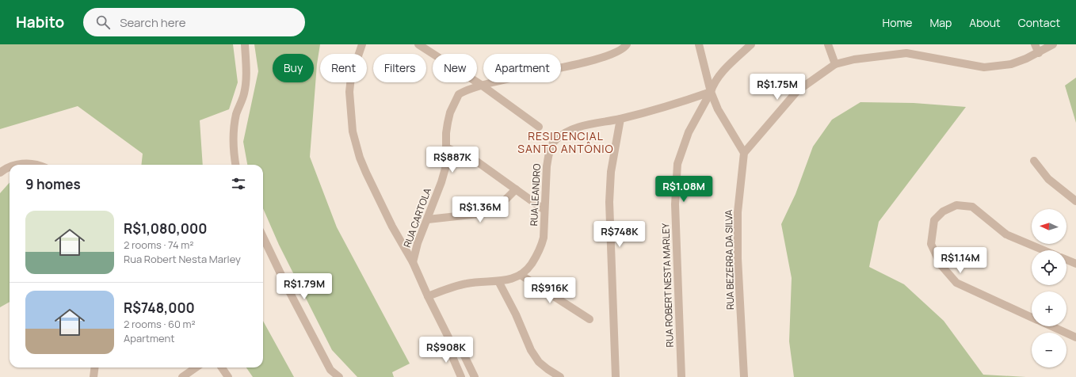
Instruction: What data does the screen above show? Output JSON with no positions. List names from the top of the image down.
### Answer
{
  "streets": {
    "street": [
      "RUA LEANDRO",
      "RUA CARTOLA",
      "RUA BEZERRA DA SILVA",
      "RUA ROBERT NESTA MARLEY"
    ]
  },
  "crossings": [
    ["RUA LEANDRO", "RUA ROBERT NESTA MARLEY"]
  ],
  "districts": ["RESIDENCIAL SANTO ANTÔNIO"],
  "north": "left",
  "page": {
    "header": "Habito",
    "search": "Search here",
    "nav": [
      "Home",
      "Map",
      "About",
      "Contact"
    ],
    "chip": [
      "Buy",
      "Rent",
      "Filters",
      "New",
      "Apartment"
    ],
    "price": [
      "R$1.75M",
      "R$887K",
      "R$1.08M",
      "R$1.36M",
      "R$748K",
      "R$1.14M",
      "R$1.79M",
      "R$916K",
      "R$908K"
    ],
    "heading": "9 homes",
    "list": [
      {
        "name": "R$1,080,000",
        "note": "2 rooms · 74 m² · Rua Robert Nesta Marley"
      },
      {
        "name": "R$748,000",
        "note": "2 rooms · 60 m² · Apartment"
      }
    ],
    "map_buttons": ["+", "−"]
  }
}
